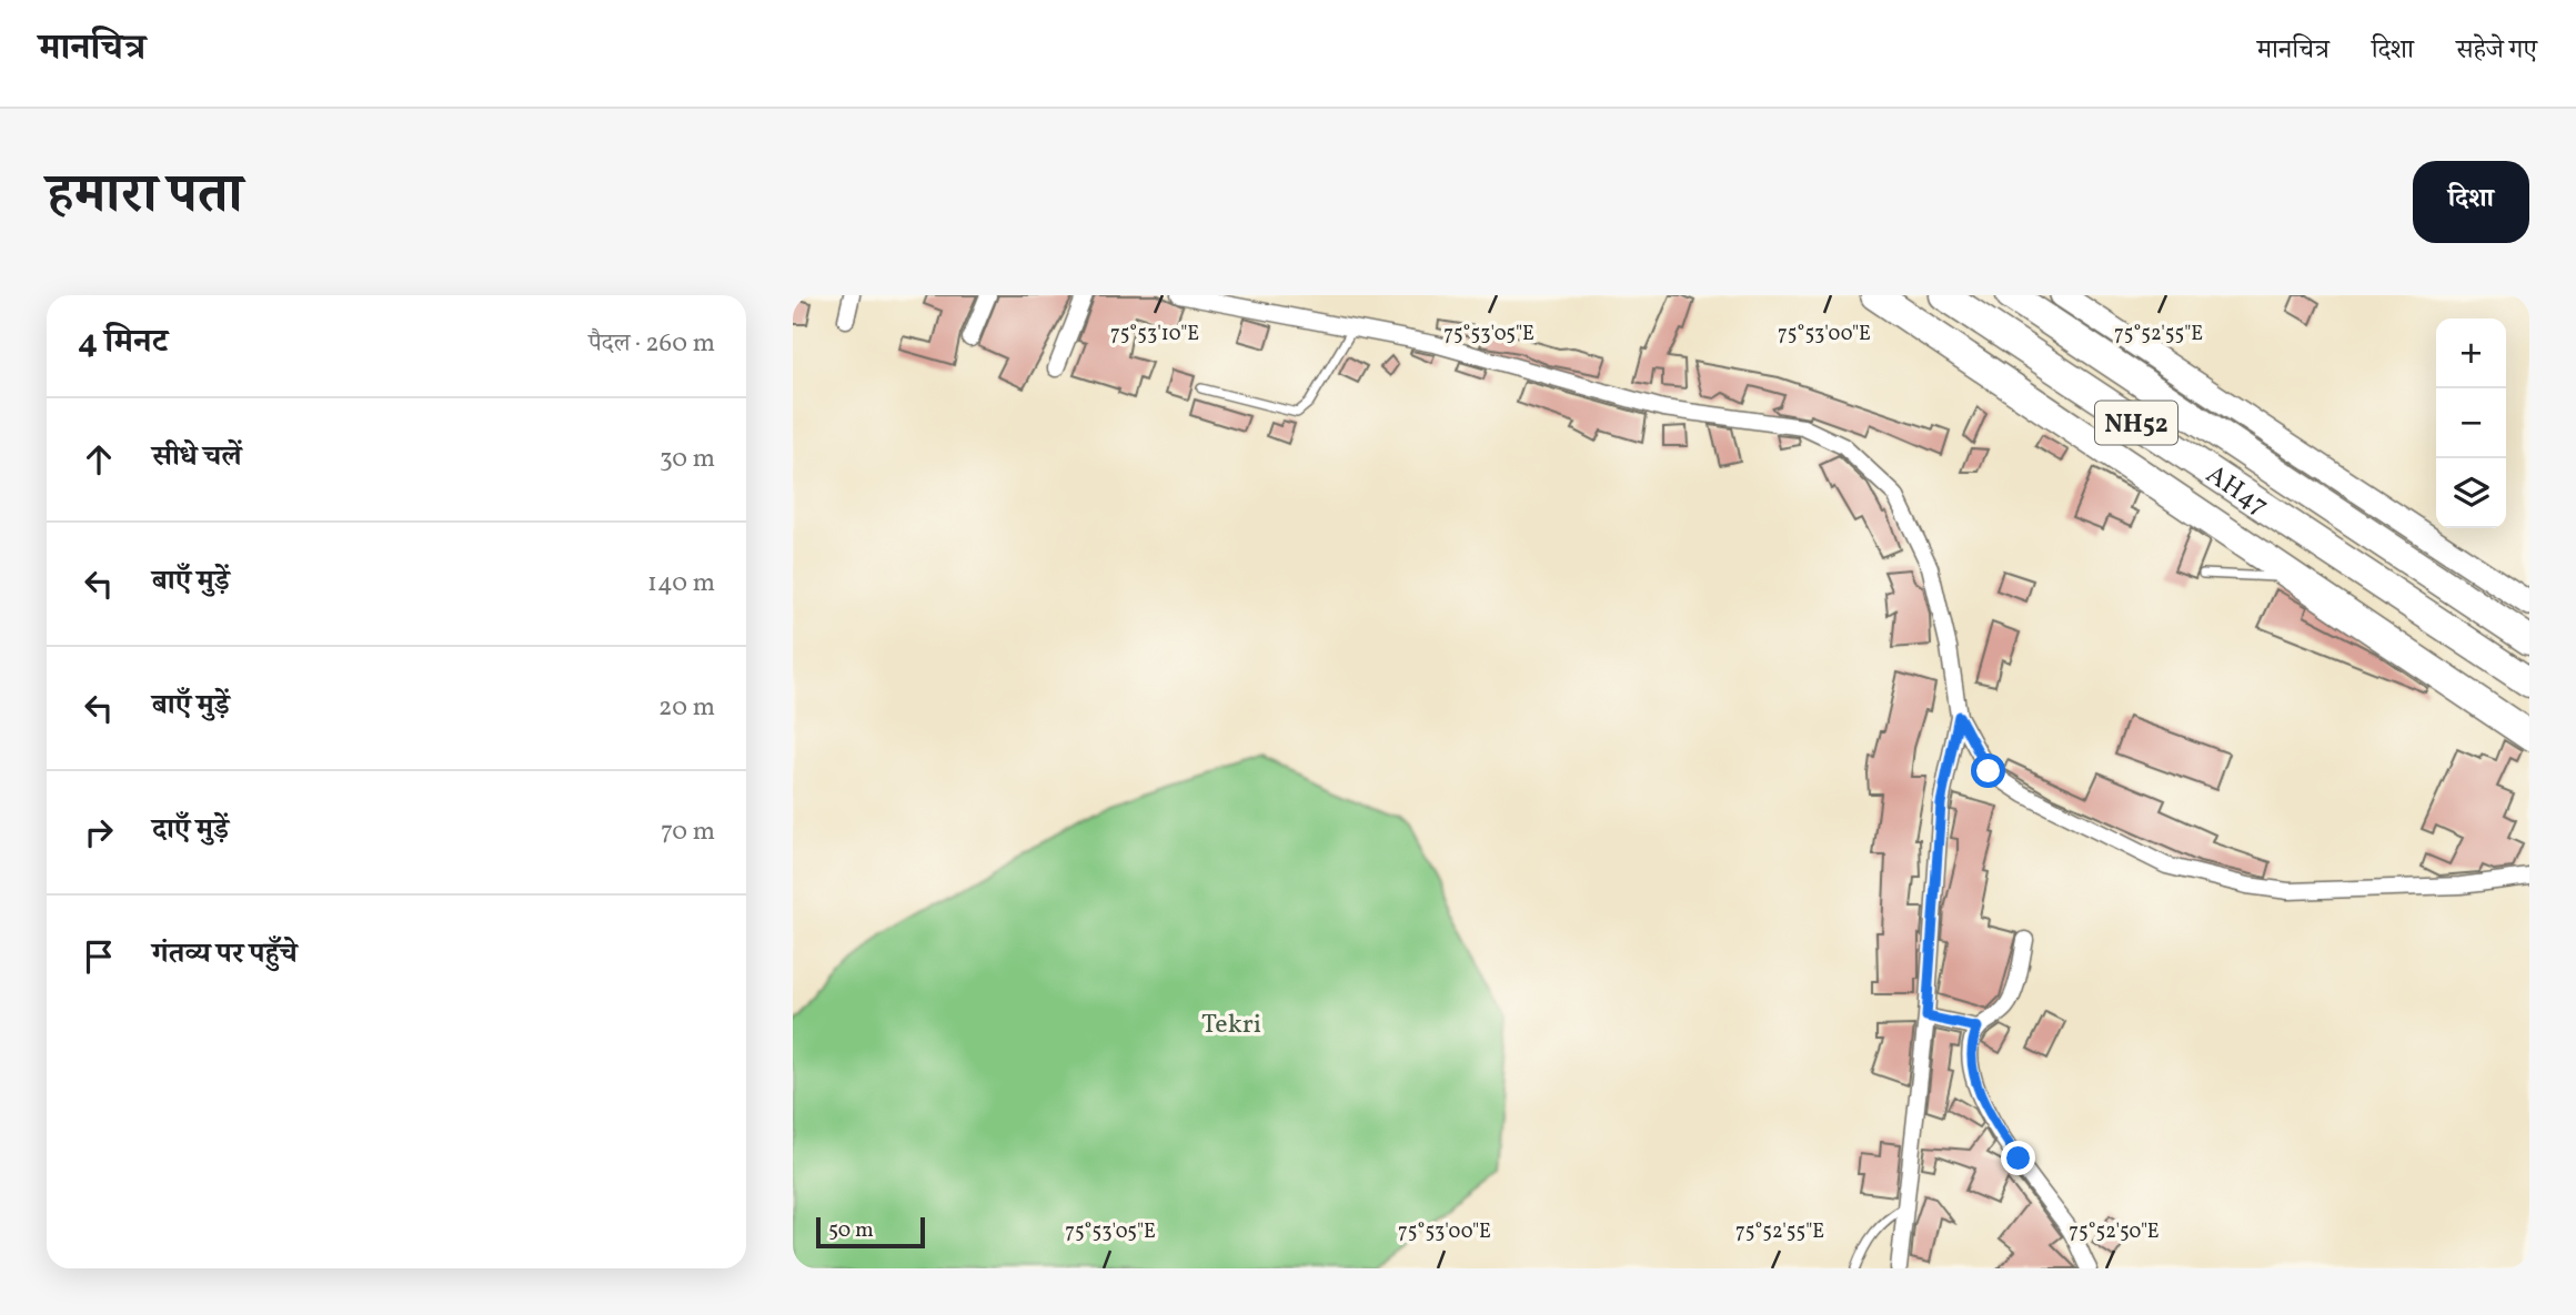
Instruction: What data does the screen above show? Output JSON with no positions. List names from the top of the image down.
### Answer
{
  "streets": {
    "highway": ["NH52", "AH47"]
  },
  "parks": ["Tekri"],
  "scale_bar": "50 m",
  "page": {
    "header": "मानचित्र",
    "nav": ["मानचित्र", "दिशा", "सहेजे गए"],
    "title": "हमारा पता",
    "buttons": "दिशा",
    "heading": ["4 मिनट", "पैदल · 260 m"],
    "map_buttons": ["+", "−"],
    "list": [
      ["सीधे चलें", "30 m"],
      ["बाएँ मुड़ें", "140 m"],
      ["बाएँ मुड़ें", "20 m"],
      ["दाएँ मुड़ें", "70 m"],
      "गंतव्य पर पहुँचे"
    ],
    "scale": "50 m"
  },
  "coordinates": [
    "75°53'05\"E",
    "75°53'00\"E",
    "75°52'55\"E",
    "75°53'10\"E",
    "75°52'50\"E"
  ]
}
